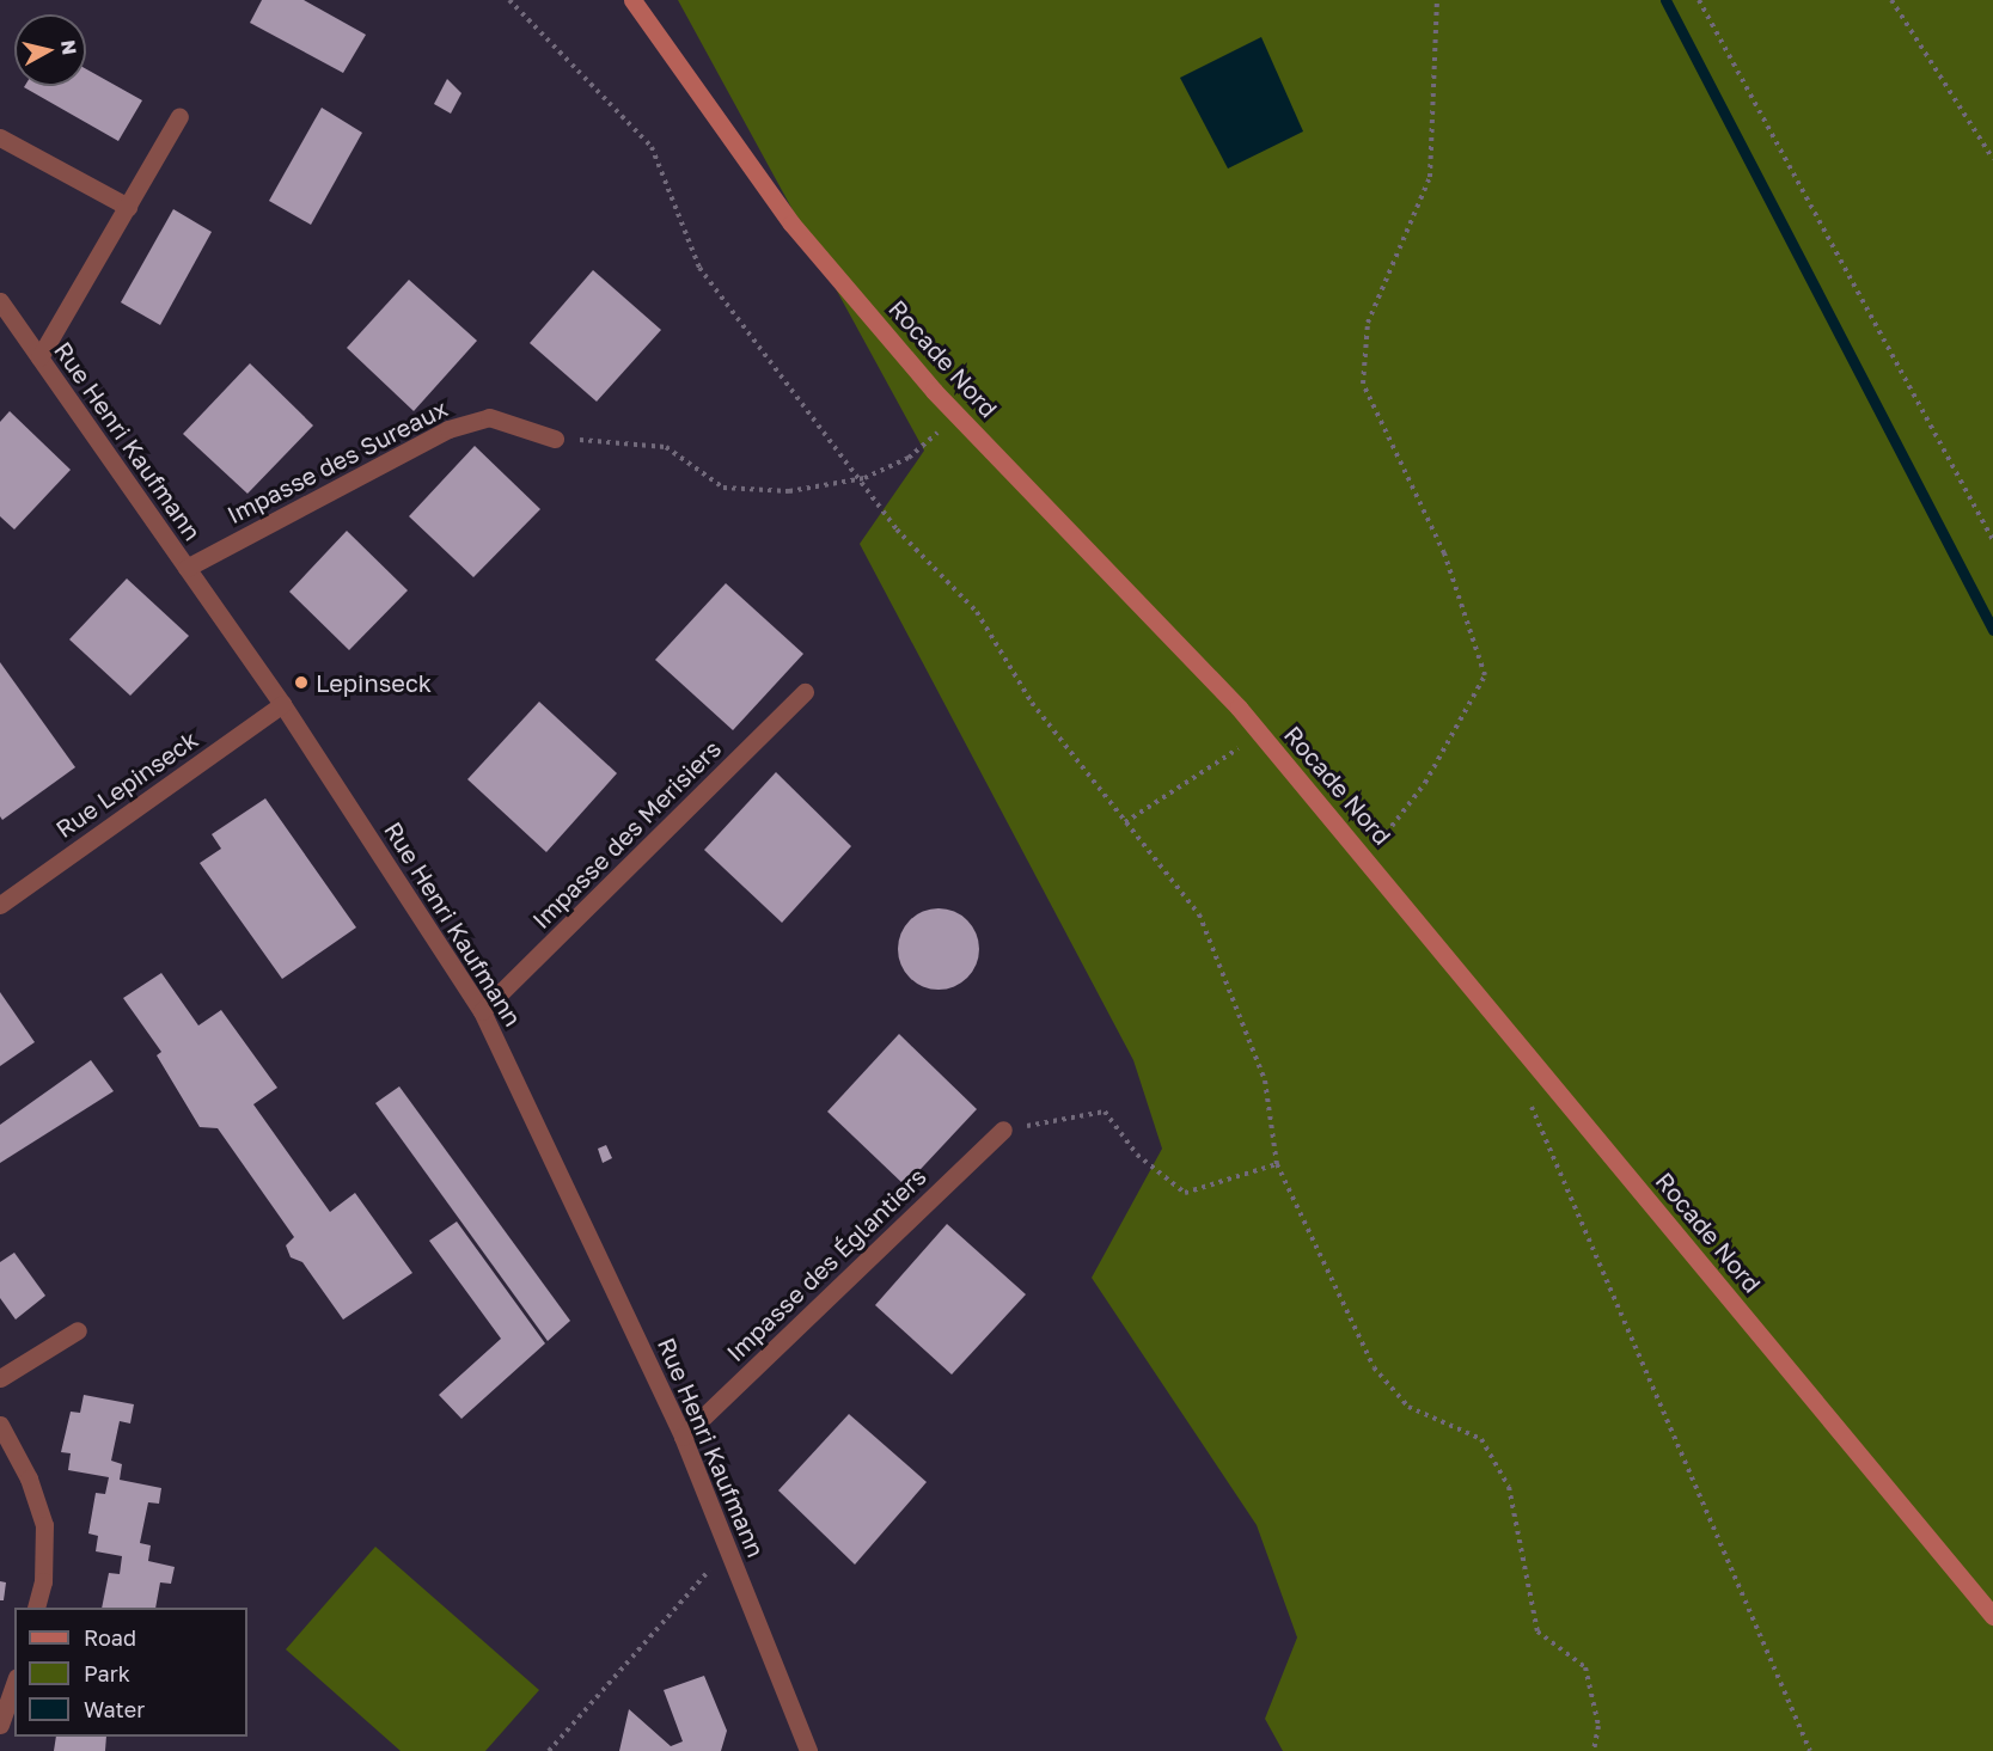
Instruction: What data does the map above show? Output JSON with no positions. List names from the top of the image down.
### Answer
{
  "streets": {
    "main road": ["Rocade Nord"],
    "street": [
      "Rue Henri Kaufmann",
      "Impasse des Sureaux",
      "Rue Lepinseck",
      "Impasse des Merisiers",
      "Impasse des Églantiers"
    ]
  },
  "crossings": [
    ["Rue Henri Kaufmann", "Impasse des Sureaux"],
    ["Rue Henri Kaufmann", "Rue Lepinseck"],
    ["Rue Henri Kaufmann", "Impasse des Merisiers"],
    ["Rue Henri Kaufmann", "Impasse des Églantiers"]
  ],
  "places": ["Lepinseck"],
  "legend": ["Road", "Park", "Water"],
  "north": "right"
}
